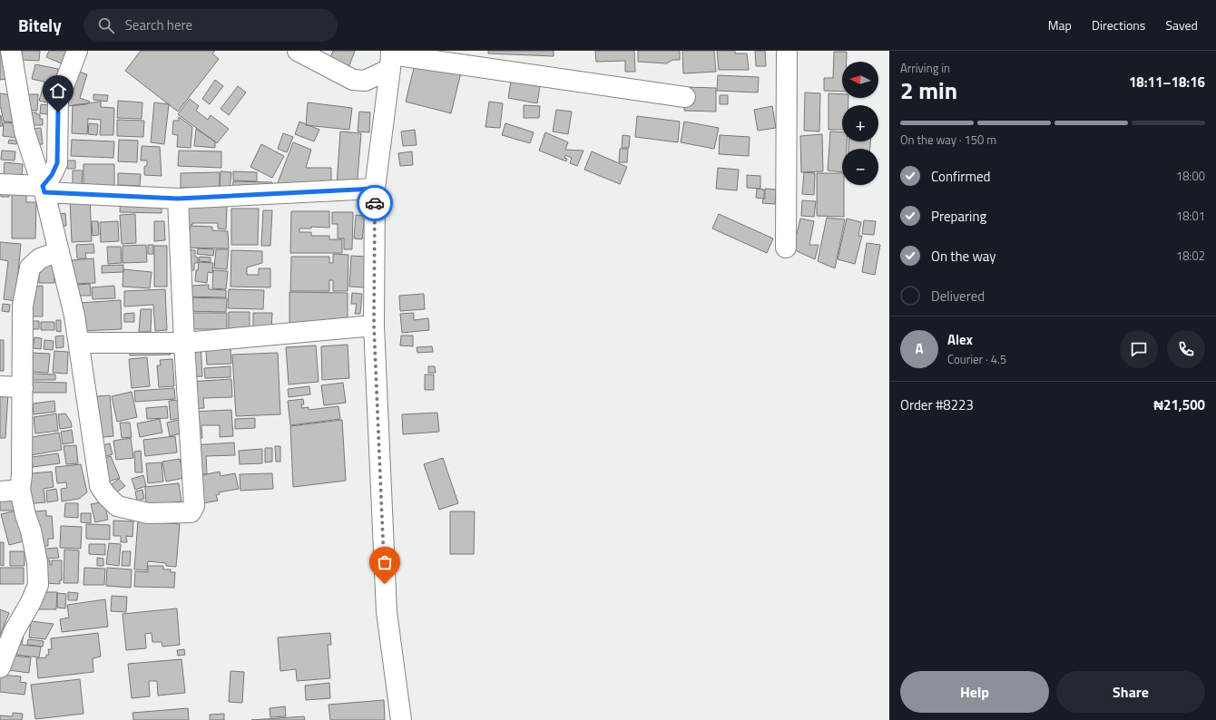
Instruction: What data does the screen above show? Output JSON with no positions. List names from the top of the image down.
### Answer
{
  "north": "left",
  "page": {
    "header": "Bitely",
    "search": "Search here",
    "nav": ["Map", "Directions", "Saved"],
    "heading": ["2 min", "Arriving in", "18:11–18:16"],
    "panel": [
      "Alex",
      "Courier · 4.5",
      "Order #8223",
      "₦21,500"
    ],
    "map_buttons": ["+", "−"],
    "bar": "On the way · 150 m",
    "list": [
      ["Confirmed", "18:00"],
      ["Preparing", "18:01"],
      ["On the way", "18:02"],
      "Delivered"
    ],
    "round": "A",
    "buttons": ["Help", "Share"]
  }
}
